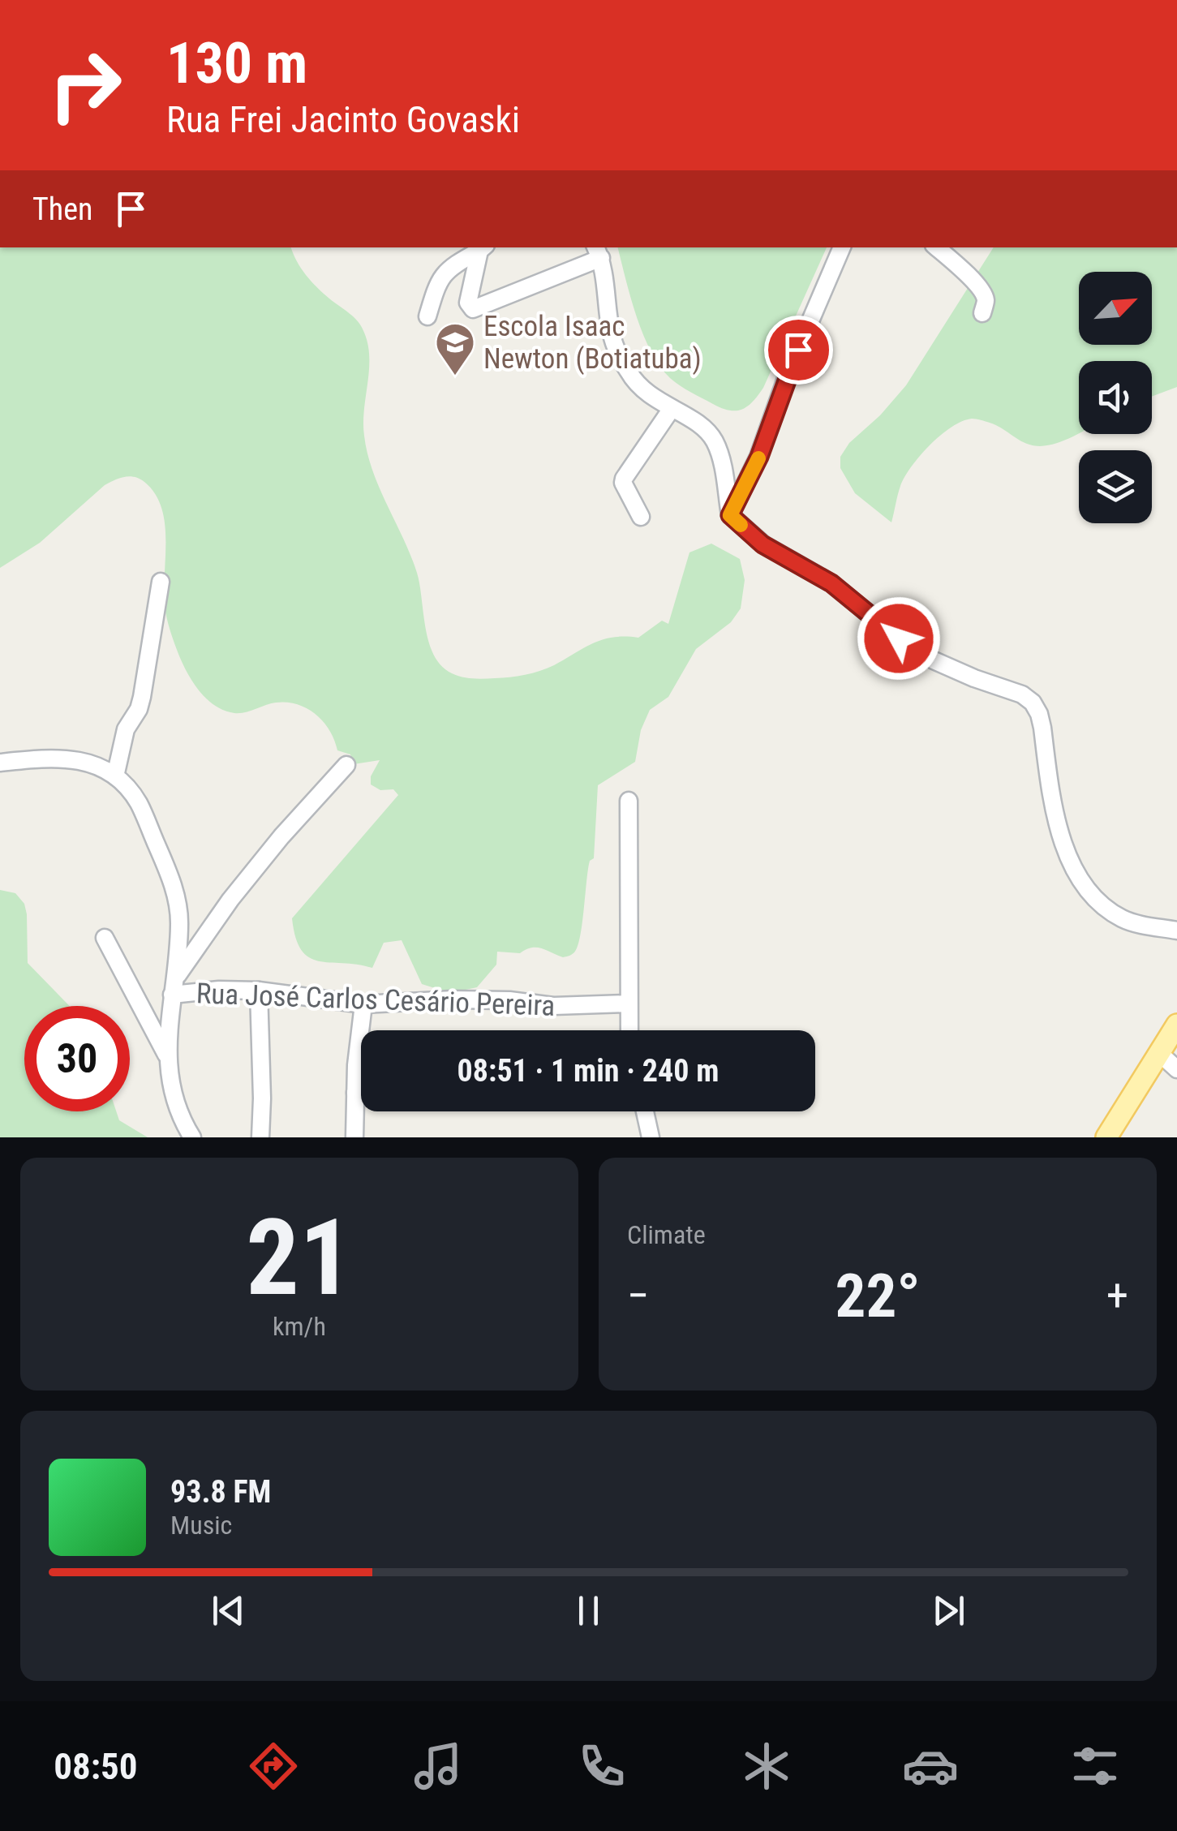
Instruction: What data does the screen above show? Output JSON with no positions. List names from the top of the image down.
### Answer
{
  "streets": {
    "street": ["Rua José Carlos Cesário Pereira"]
  },
  "places": {
    "school or university": ["Escola Isaac Newton (Botiatuba)"]
  },
  "north": "top right",
  "page": {
    "turn": ["130 m", "Rua Frei Jacinto Govaski"],
    "then": "Then",
    "limit": "30",
    "trip": "08:51 · 1 min · 240 m",
    "tile": [
      ["21", "km/h"],
      "Climate"
    ],
    "heat": ["−", "22°", "+"],
    "song": ["93.8 FM", "Music"],
    "tabs": "08:50"
  }
}
